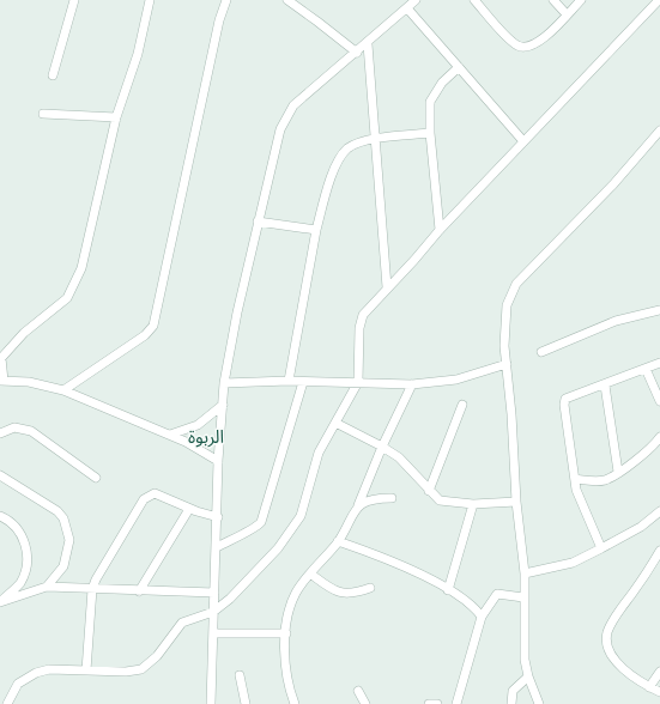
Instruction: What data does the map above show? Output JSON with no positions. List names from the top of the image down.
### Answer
{
  "districts": ["الربوة"]
}
